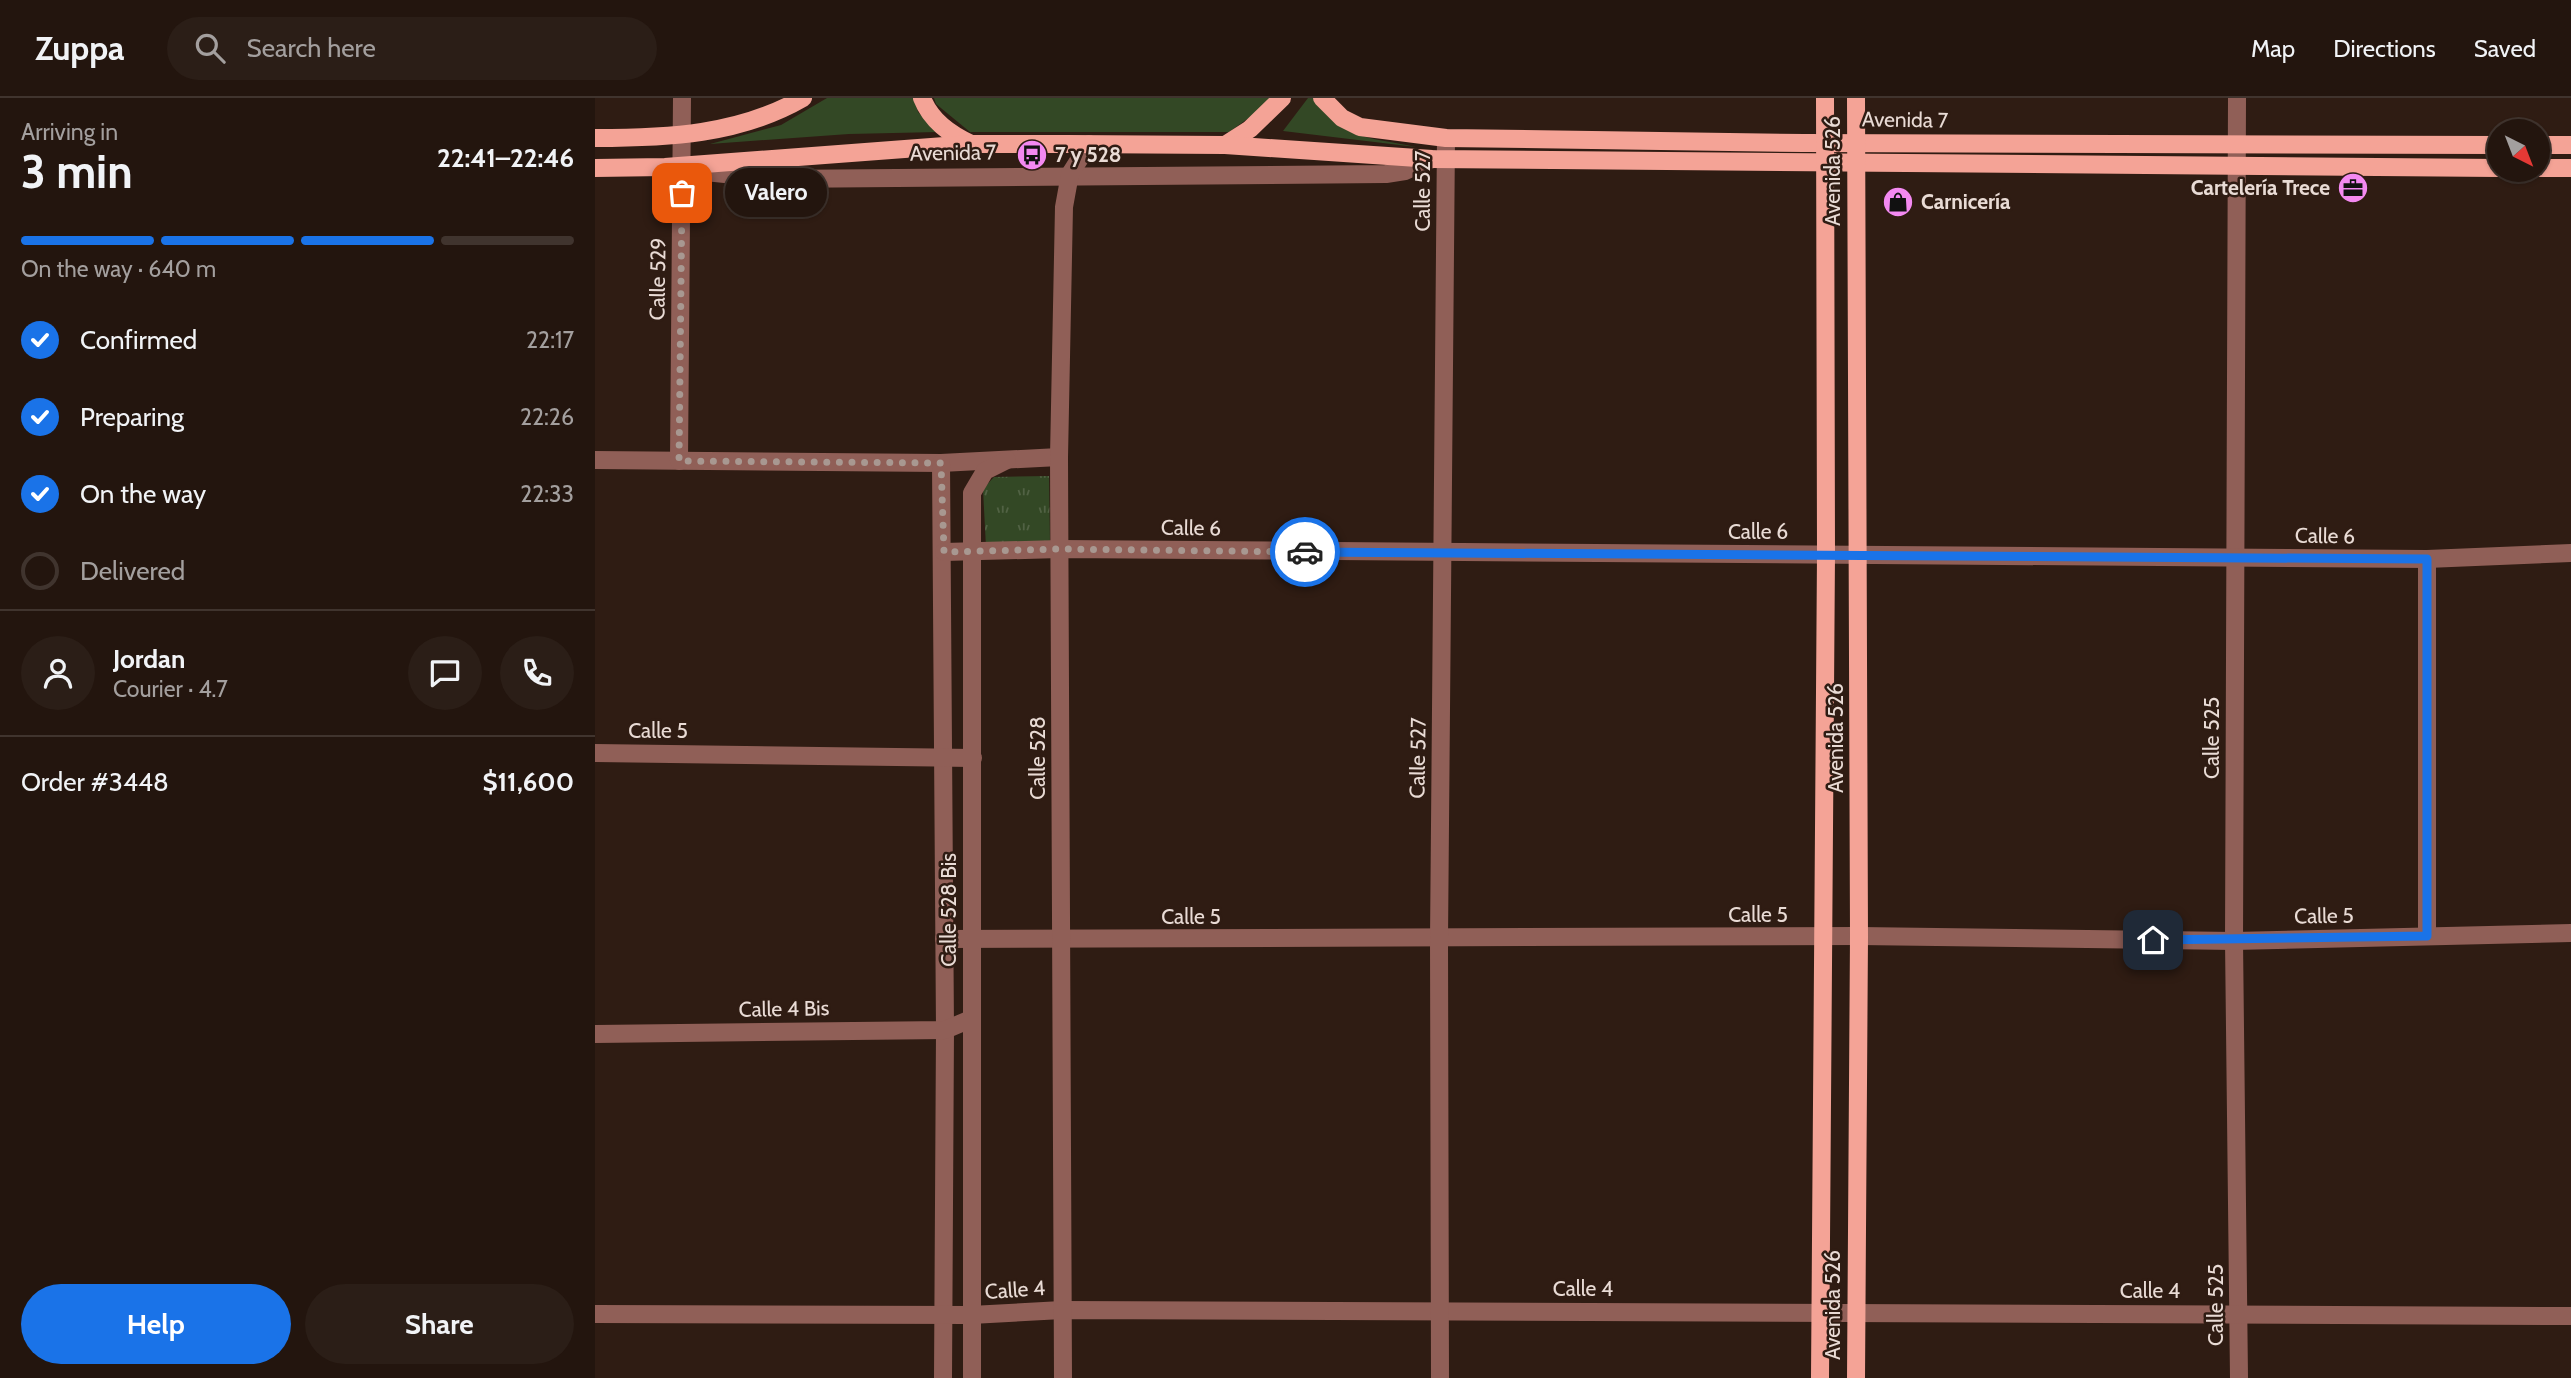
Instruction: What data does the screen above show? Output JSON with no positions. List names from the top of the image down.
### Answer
{
  "streets": {
    "main road": ["Avenida 7", "Avenida 526"],
    "street": [
      "Calle 527",
      "Calle 529",
      "Calle 6",
      "Calle 5",
      "Calle 525",
      "Calle 528",
      "Calle 528 Bis",
      "Calle 4 Bis",
      "Calle 4"
    ]
  },
  "crossings": [
    ["Avenida 7", "Avenida 526"],
    ["Avenida 7", "Calle 527"],
    ["Avenida 7", "Calle 529"],
    ["Avenida 7", "Calle 525"],
    ["Avenida 7", "Calle 528"],
    ["Avenida 526", "Calle 6"],
    ["Avenida 526", "Calle 5"],
    ["Avenida 526", "Calle 4"],
    ["Calle 527", "Calle 6"],
    ["Calle 527", "Calle 5"],
    ["Calle 527", "Calle 4"],
    ["Calle 6", "Calle 525"],
    ["Calle 6", "Calle 528"],
    ["Calle 6", "Calle 528 Bis"],
    ["Calle 5", "Calle 525"],
    ["Calle 5", "Calle 528"],
    ["Calle 5", "Calle 528 Bis"],
    ["Calle 525", "Calle 4"],
    ["Calle 528", "Calle 4"],
    ["Calle 528 Bis", "Calle 4 Bis"],
    ["Calle 528 Bis", "Calle 4"]
  ],
  "places": {
    "bus stop": ["7 y 528"],
    "office": ["Cartelería Trece"],
    "other": ["Valero"],
    "shop": ["Carnicería"]
  },
  "north": "bottom right",
  "page": {
    "header": "Zuppa",
    "search": "Search here",
    "nav": ["Map", "Directions", "Saved"],
    "heading": ["3 min", "Arriving in", "22:41–22:46"],
    "panel": [
      "Jordan",
      "Courier · 4.7",
      "Order #3448",
      "$11,600"
    ],
    "bubble": "Valero",
    "bar": "On the way · 640 m",
    "list": [
      ["Confirmed", "22:17"],
      ["Preparing", "22:26"],
      ["On the way", "22:33"],
      "Delivered"
    ],
    "buttons": ["Help", "Share"]
  }
}
